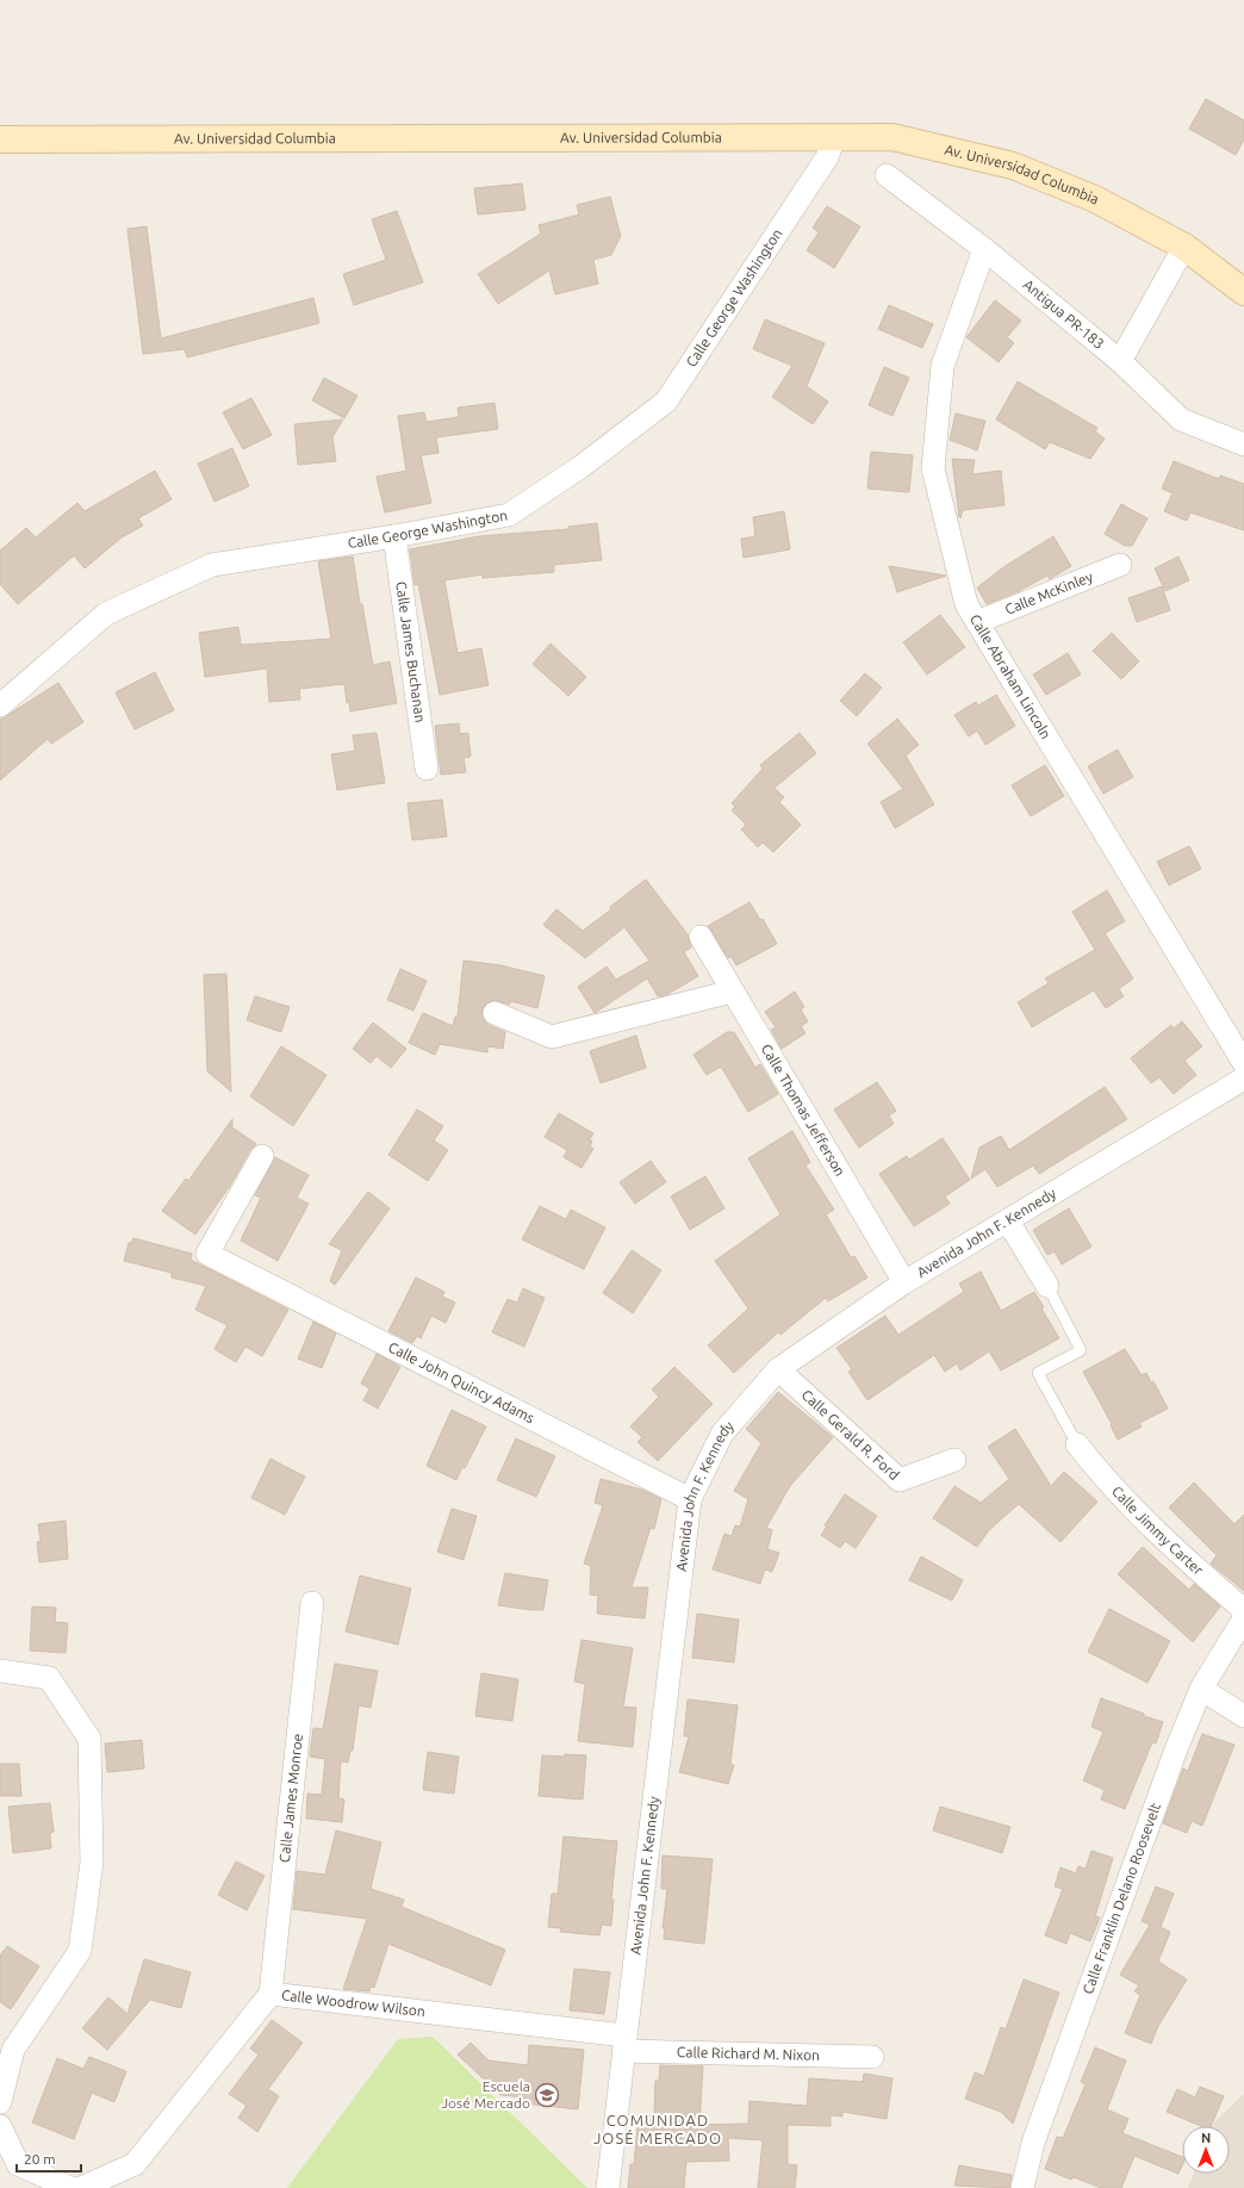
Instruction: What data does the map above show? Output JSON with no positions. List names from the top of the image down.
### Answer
{
  "streets": {
    "main road": ["Av. Universidad Columbia"],
    "street": [
      "Calle George Washington",
      "Antigua PR-183",
      "Calle McKinley",
      "Calle James Buchanan",
      "Calle Abraham Lincoln",
      "Calle Thomas Jefferson",
      "Avenida John F. Kennedy",
      "Calle John Quincy Adams",
      "Calle Gerald R. Ford",
      "Calle Jimmy Carter",
      "Calle James Monroe",
      "Calle Franklin Delano Roosevelt",
      "Calle Woodrow Wilson",
      "Calle Richard M. Nixon"
    ]
  },
  "crossings": [
    ["Av. Universidad Columbia", "Calle George Washington"],
    ["Calle George Washington", "Calle James Buchanan"],
    ["Antigua PR-183", "Calle Abraham Lincoln"],
    ["Calle McKinley", "Calle Abraham Lincoln"],
    ["Calle Thomas Jefferson", "Avenida John F. Kennedy"],
    ["Avenida John F. Kennedy", "Calle John Quincy Adams"],
    ["Avenida John F. Kennedy", "Calle Gerald R. Ford"],
    ["Avenida John F. Kennedy", "Calle Woodrow Wilson"],
    ["Avenida John F. Kennedy", "Calle Richard M. Nixon"],
    ["Calle James Monroe", "Calle Woodrow Wilson"],
    ["Calle Woodrow Wilson", "Calle Richard M. Nixon"]
  ],
  "districts": ["COMUNIDAD JOSÉ MERCADO"],
  "places": {
    "school or university": ["Escuela José Mercado"]
  },
  "scale_bar": "20 m",
  "north": "top"
}
